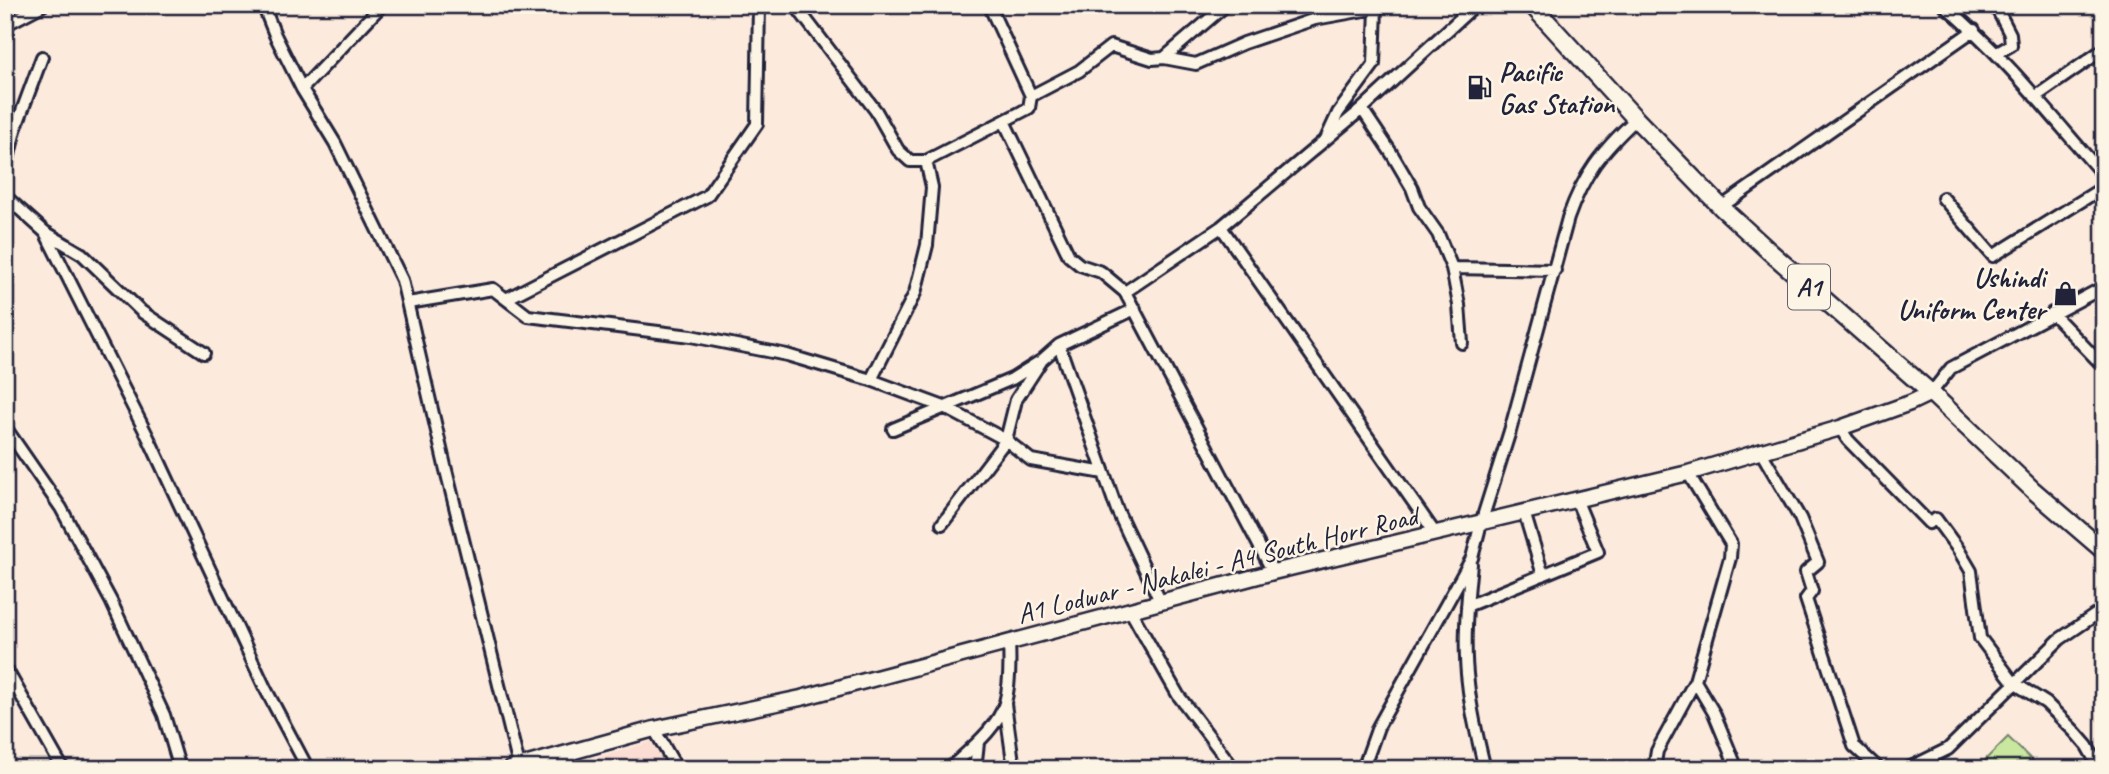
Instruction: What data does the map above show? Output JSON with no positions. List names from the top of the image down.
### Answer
{
  "streets": {
    "highway": ["A1"],
    "main road": ["A1 Lodwar - Nakalei - A4 South Horr Road"]
  },
  "crossings": [
    ["A1", "A1 Lodwar - Nakalei - A4 South Horr Road"]
  ],
  "places": {
    "fuel station": ["Pacific Gas Station"],
    "shop": ["Ushindi Uniform Center"]
  }
}
